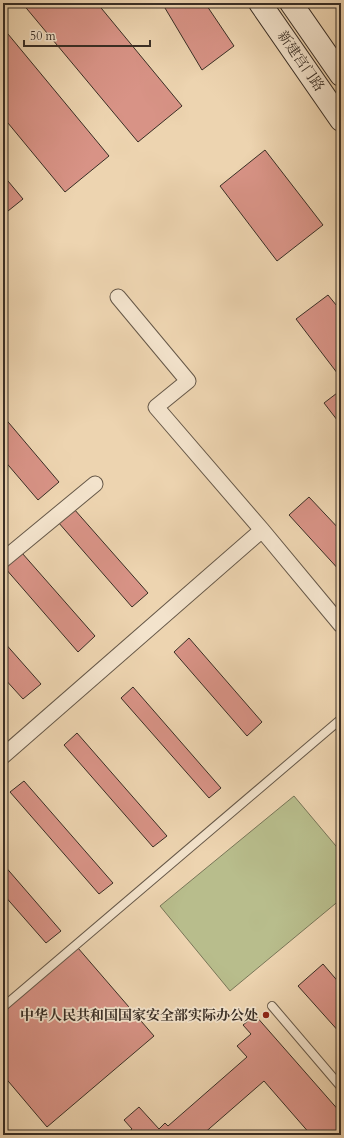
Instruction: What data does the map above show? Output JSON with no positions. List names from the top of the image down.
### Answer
{
  "streets": {
    "street": ["新建宫门路"]
  },
  "places": ["中华人民共和国国家安全部实际办公处"],
  "scale_bar": "50 m"
}
